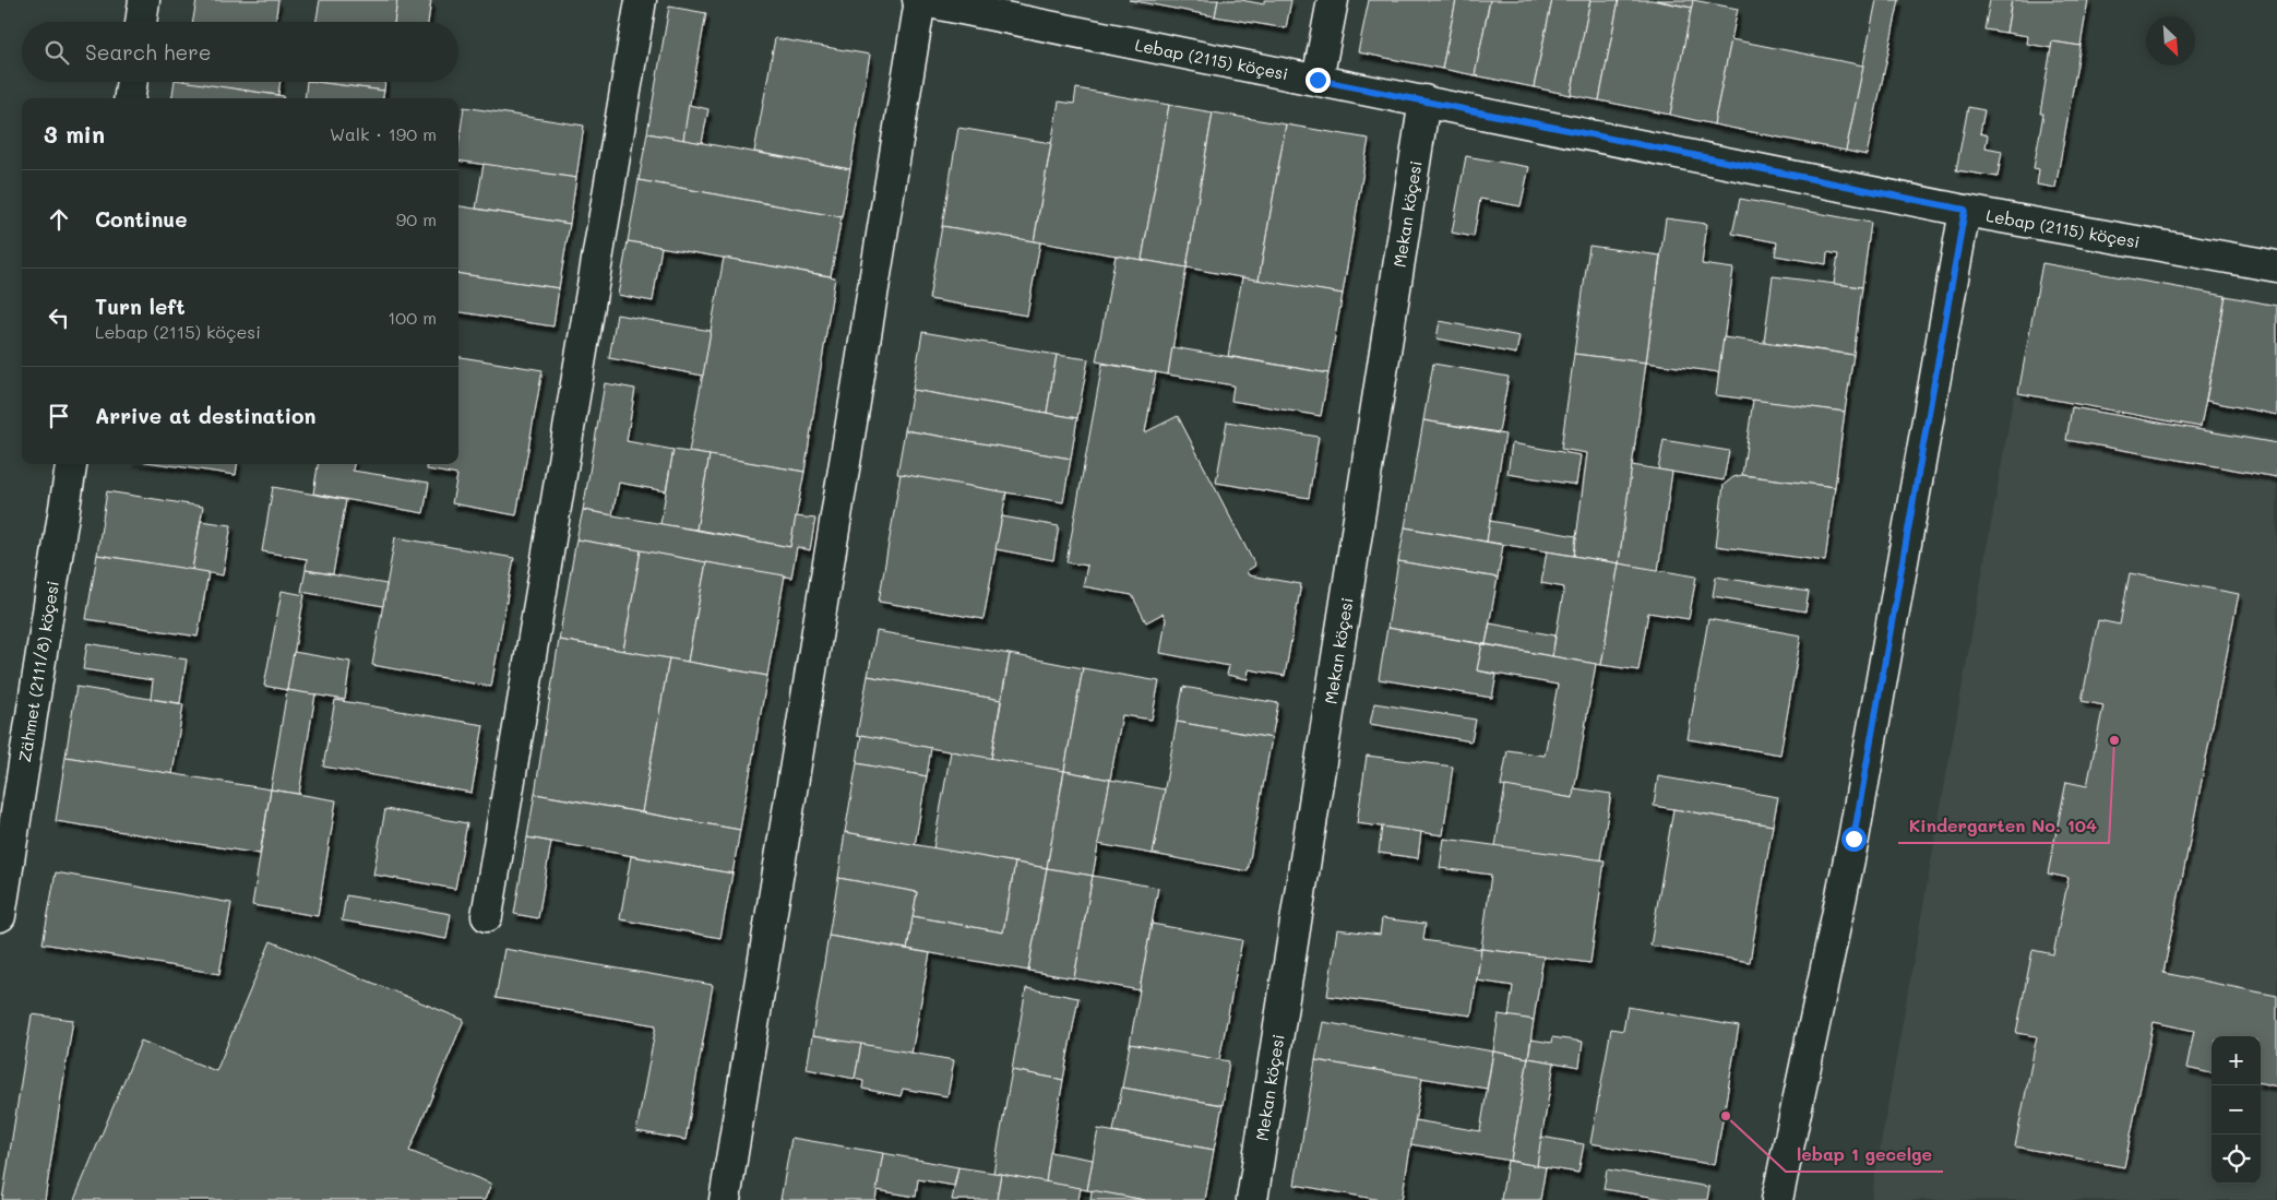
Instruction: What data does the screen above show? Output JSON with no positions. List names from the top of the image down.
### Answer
{
  "streets": {
    "street": ["Lebap (2115) köçesi", "Mekan köçesi", "Zähmet (2111/8) köçesi"]
  },
  "crossings": [
    ["Lebap (2115) köçesi", "Mekan köçesi"]
  ],
  "places": ["Kindergarten No. 104", "lebap 1 gecelge"],
  "north": "bottom right",
  "page": {
    "search": "Search here",
    "heading": ["3 min", "Walk · 190 m"],
    "list": [
      ["Continue", "90 m"],
      ["Turn left", "Lebap (2115) köçesi", "100 m"],
      "Arrive at destination"
    ],
    "map_buttons": ["+", "−"]
  }
}
